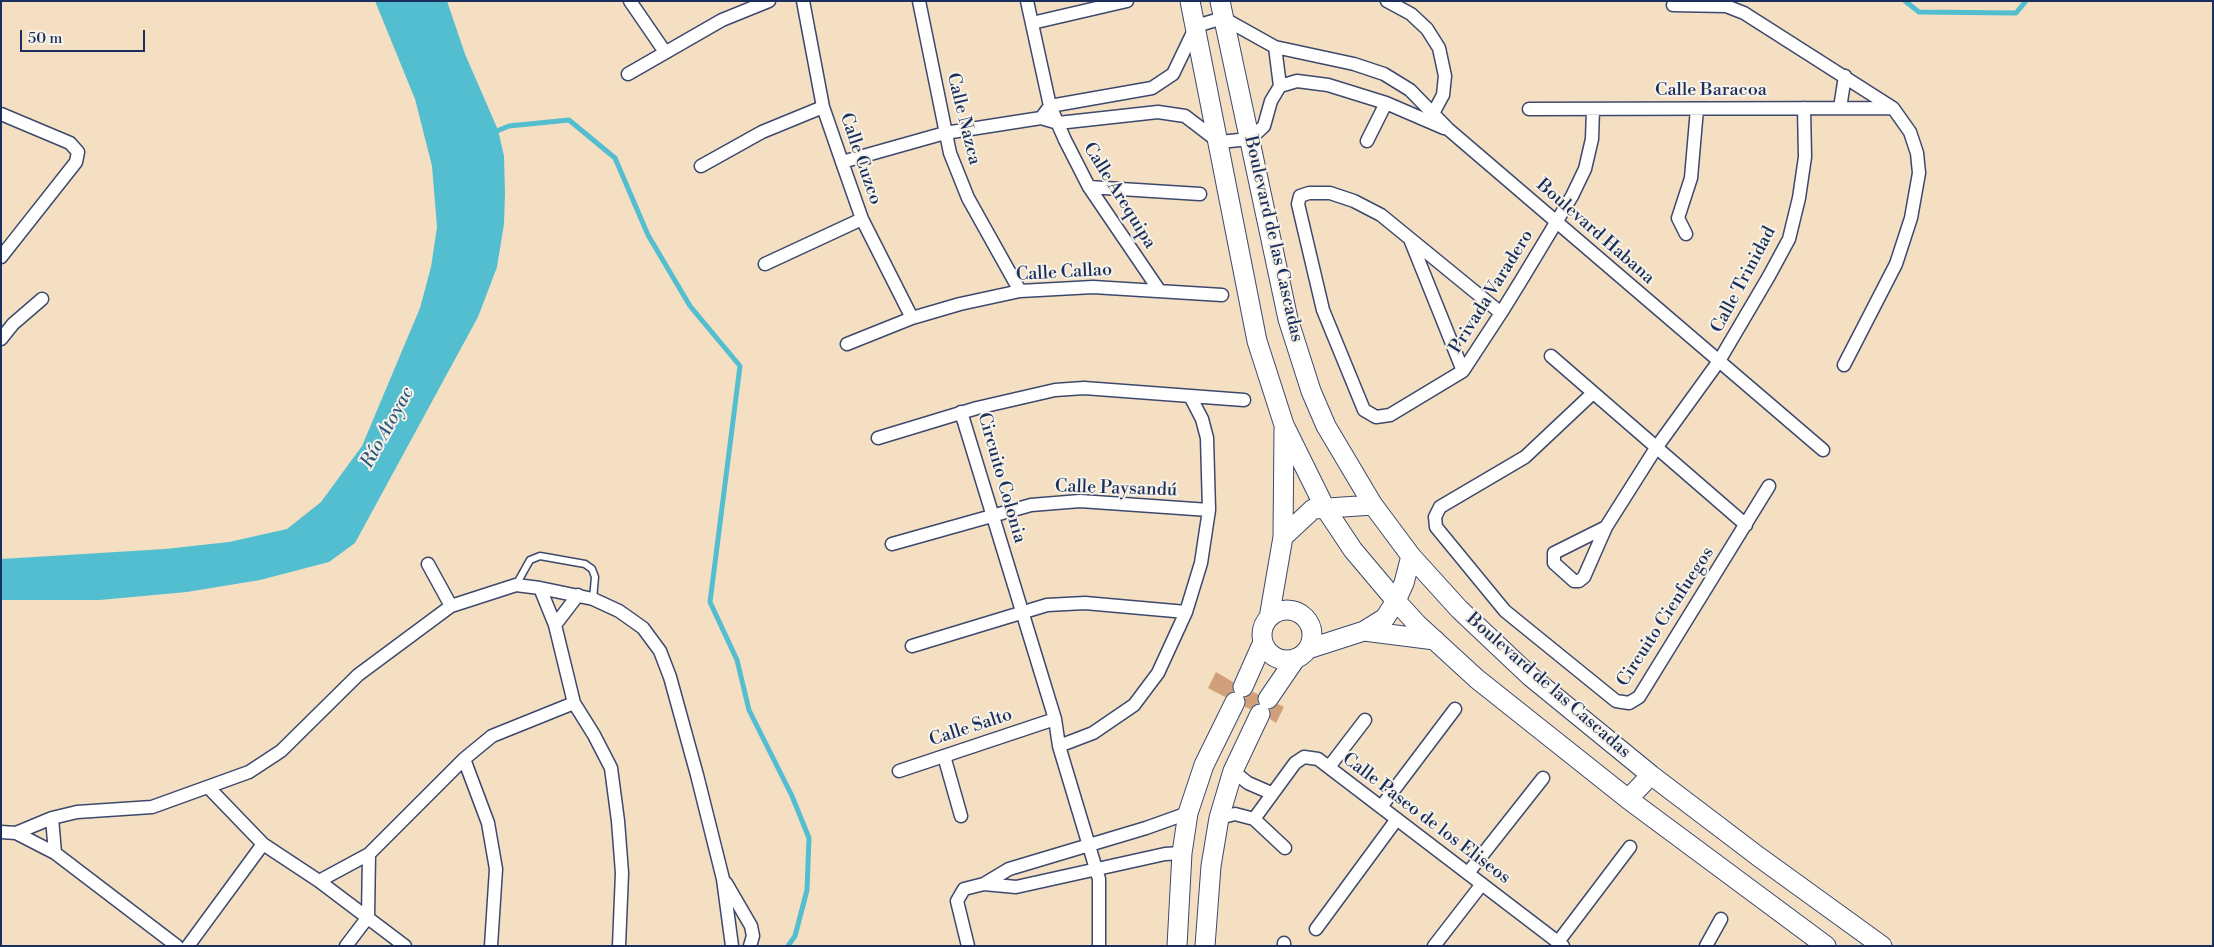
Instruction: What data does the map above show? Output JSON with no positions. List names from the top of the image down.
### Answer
{
  "streets": {
    "main road": ["Boulevard de las Cascadas"],
    "street": [
      "Calle Baracoa",
      "Calle Nazca",
      "Calle Cuzco",
      "Calle Arequipa",
      "Boulevard Habana",
      "Calle Callao",
      "Calle Trinidad",
      "Privada Varadero",
      "Circuito Colonia",
      "Calle Paysandú",
      "Circuito Cienfuegos",
      "Calle Salto",
      "Calle Paseo de los Eliseos"
    ]
  },
  "crossings": [
    ["Calle Baracoa", "Calle Trinidad"],
    ["Calle Baracoa", "Privada Varadero"],
    ["Calle Nazca", "Calle Callao"],
    ["Calle Cuzco", "Calle Callao"],
    ["Calle Arequipa", "Calle Callao"],
    ["Boulevard Habana", "Boulevard de las Cascadas"],
    ["Boulevard Habana", "Calle Trinidad"],
    ["Boulevard Habana", "Privada Varadero"],
    ["Circuito Colonia", "Calle Paysandú"],
    ["Circuito Colonia", "Calle Salto"]
  ],
  "water": ["Río Atoyac"],
  "scale_bar": "50 m"
}
